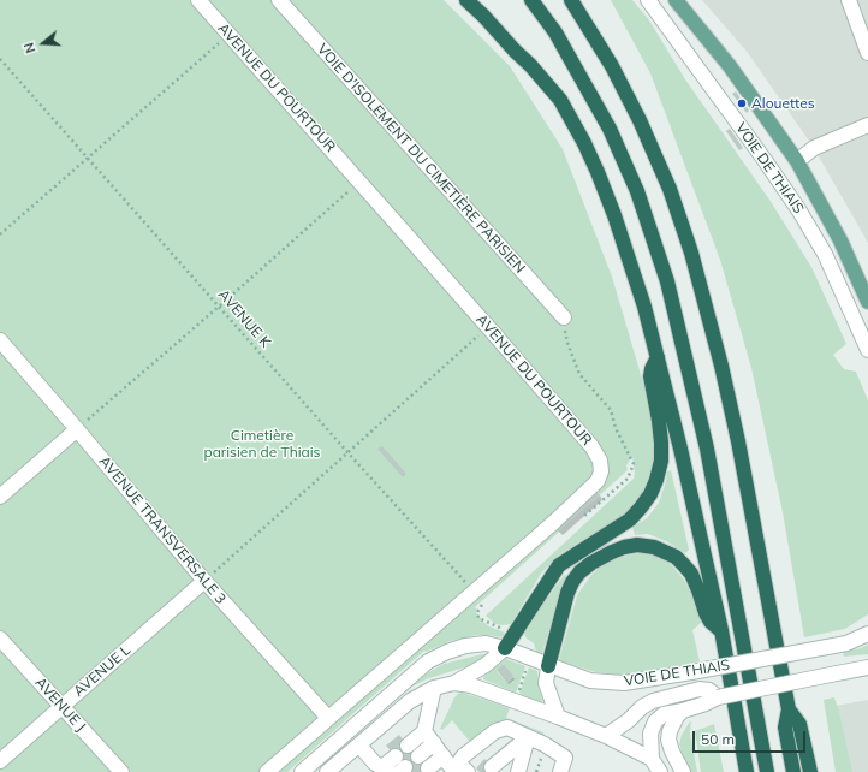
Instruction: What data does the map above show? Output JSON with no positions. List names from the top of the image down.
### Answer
{
  "streets": {
    "street": [
      "AVENUE DU POURTOUR",
      "VOIE D'ISOLEMENT DU CIMETIÈRE PARISIEN",
      "VOIE DE THIAIS",
      "AVENUE TRANSVERSALE 3",
      "AVENUE L",
      "AVENUE J"
    ],
    "path": ["AVENUE K"]
  },
  "crossings": [
    ["AVENUE DU POURTOUR", "AVENUE K"],
    ["AVENUE DU POURTOUR", "AVENUE TRANSVERSALE 3"],
    ["AVENUE TRANSVERSALE 3", "AVENUE L"],
    ["AVENUE L", "AVENUE J"]
  ],
  "parks": ["Cimetière parisien de Thiais"],
  "places": ["Alouettes"],
  "scale_bar": "50 m",
  "north": "left"
}
